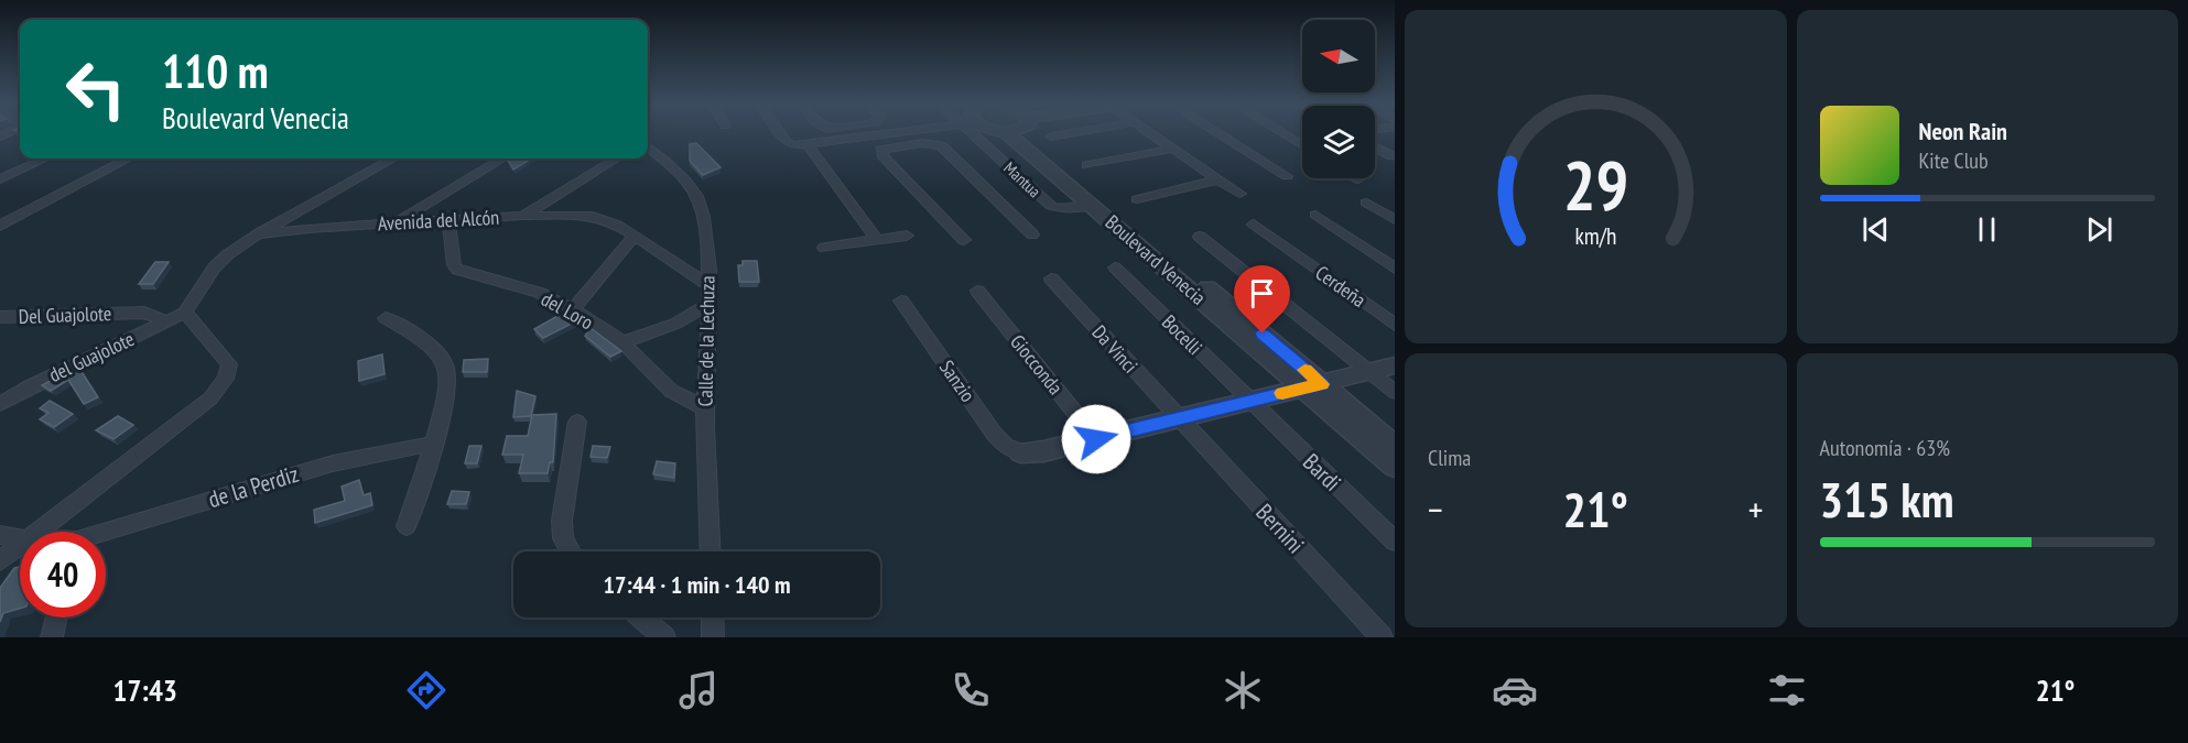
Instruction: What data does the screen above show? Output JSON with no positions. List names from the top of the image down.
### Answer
{
  "streets": {
    "street": [
      "Mantua",
      "Avenida del Alcón",
      "Boulevard Venecia",
      "Cerdeña",
      "del Loro",
      "Del Guajolote",
      "Bocelli",
      "Calle de la Lechuza",
      "Da Vinci",
      "del Guajolote",
      "Giocconda",
      "Sanzio",
      "Bardi",
      "de la Perdiz",
      "Bernini"
    ]
  },
  "crossings": [
    ["Mantua", "Boulevard Venecia"],
    ["Avenida del Alcón", "del Loro"],
    ["Avenida del Alcón", "Calle de la Lechuza"],
    ["Avenida del Alcón", "del Guajolote"],
    ["del Loro", "Calle de la Lechuza"],
    ["Del Guajolote", "del Guajolote"],
    ["Bocelli", "Bardi"],
    ["Da Vinci", "Bernini"]
  ],
  "north": "left",
  "page": {
    "turn": ["110 m", "Boulevard Venecia"],
    "song": ["Neon Rain", "Kite Club"],
    "tile": [
      "Clima",
      ["Autonomía · 63%", "315 km"]
    ],
    "heat": ["−", "21°", "+"],
    "limit": "40",
    "trip": "17:44 · 1 min · 140 m",
    "tabs": ["17:43", "21°"],
    "gauge": ["29", "km/h"]
  }
}
